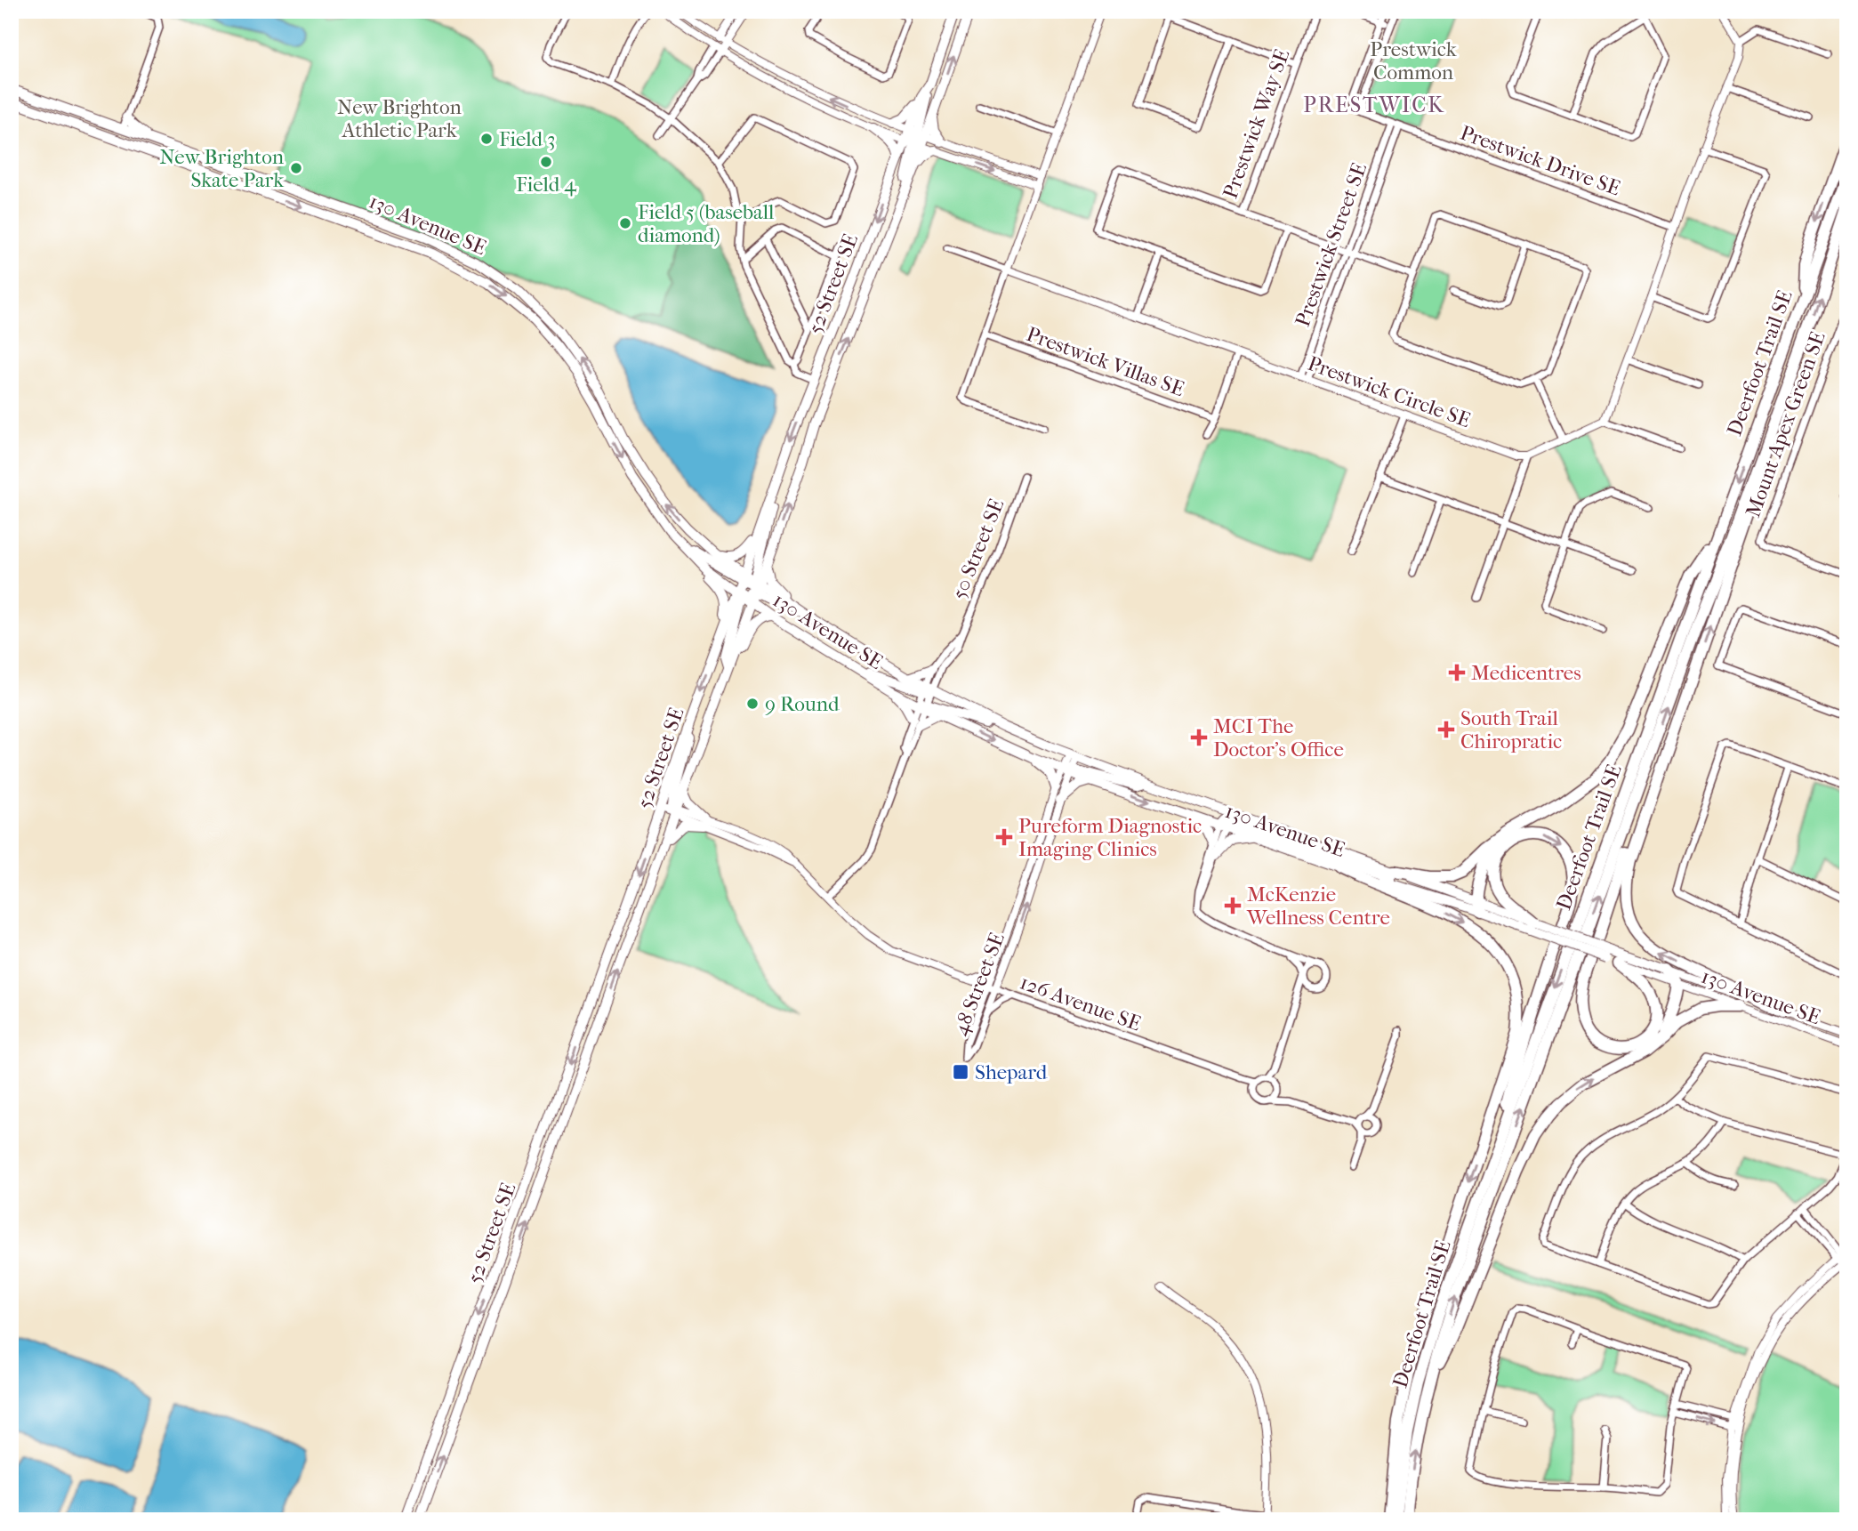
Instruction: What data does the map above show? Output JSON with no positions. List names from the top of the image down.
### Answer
{
  "streets": {
    "highway": ["Deerfoot Trail SE"],
    "main road": ["130 Avenue SE", "52 Street SE"],
    "street": [
      "Prestwick Way SE",
      "Prestwick Drive SE",
      "Prestwick Street SE",
      "Prestwick Villas SE",
      "Prestwick Circle SE",
      "Mount Apex Green SE",
      "50 Street SE",
      "48 Street SE",
      "126 Avenue SE"
    ]
  },
  "crossings": [
    ["Prestwick Drive SE", "Prestwick Street SE"],
    ["130 Avenue SE", "52 Street SE"],
    ["130 Avenue SE", "50 Street SE"],
    ["130 Avenue SE", "48 Street SE"],
    ["Prestwick Street SE", "Prestwick Circle SE"],
    ["52 Street SE", "126 Avenue SE"],
    ["50 Street SE", "126 Avenue SE"],
    ["48 Street SE", "126 Avenue SE"]
  ],
  "districts": ["PRESTWICK"],
  "parks": ["Prestwick Common", "New Brighton Athletic Park"],
  "places": {
    "other": [
      "Field 3",
      "Field 4",
      "New Brighton Skate Park",
      "Field 5 (baseball diamond)",
      "9 Round"
    ],
    "health": [
      "Medicentres",
      "South Trail Chiropratic",
      "MCI The Doctor's Office",
      "Pureform Diagnostic Imaging Clinics",
      "McKenzie Wellness Centre"
    ],
    "transit": ["Shepard"]
  }
}
